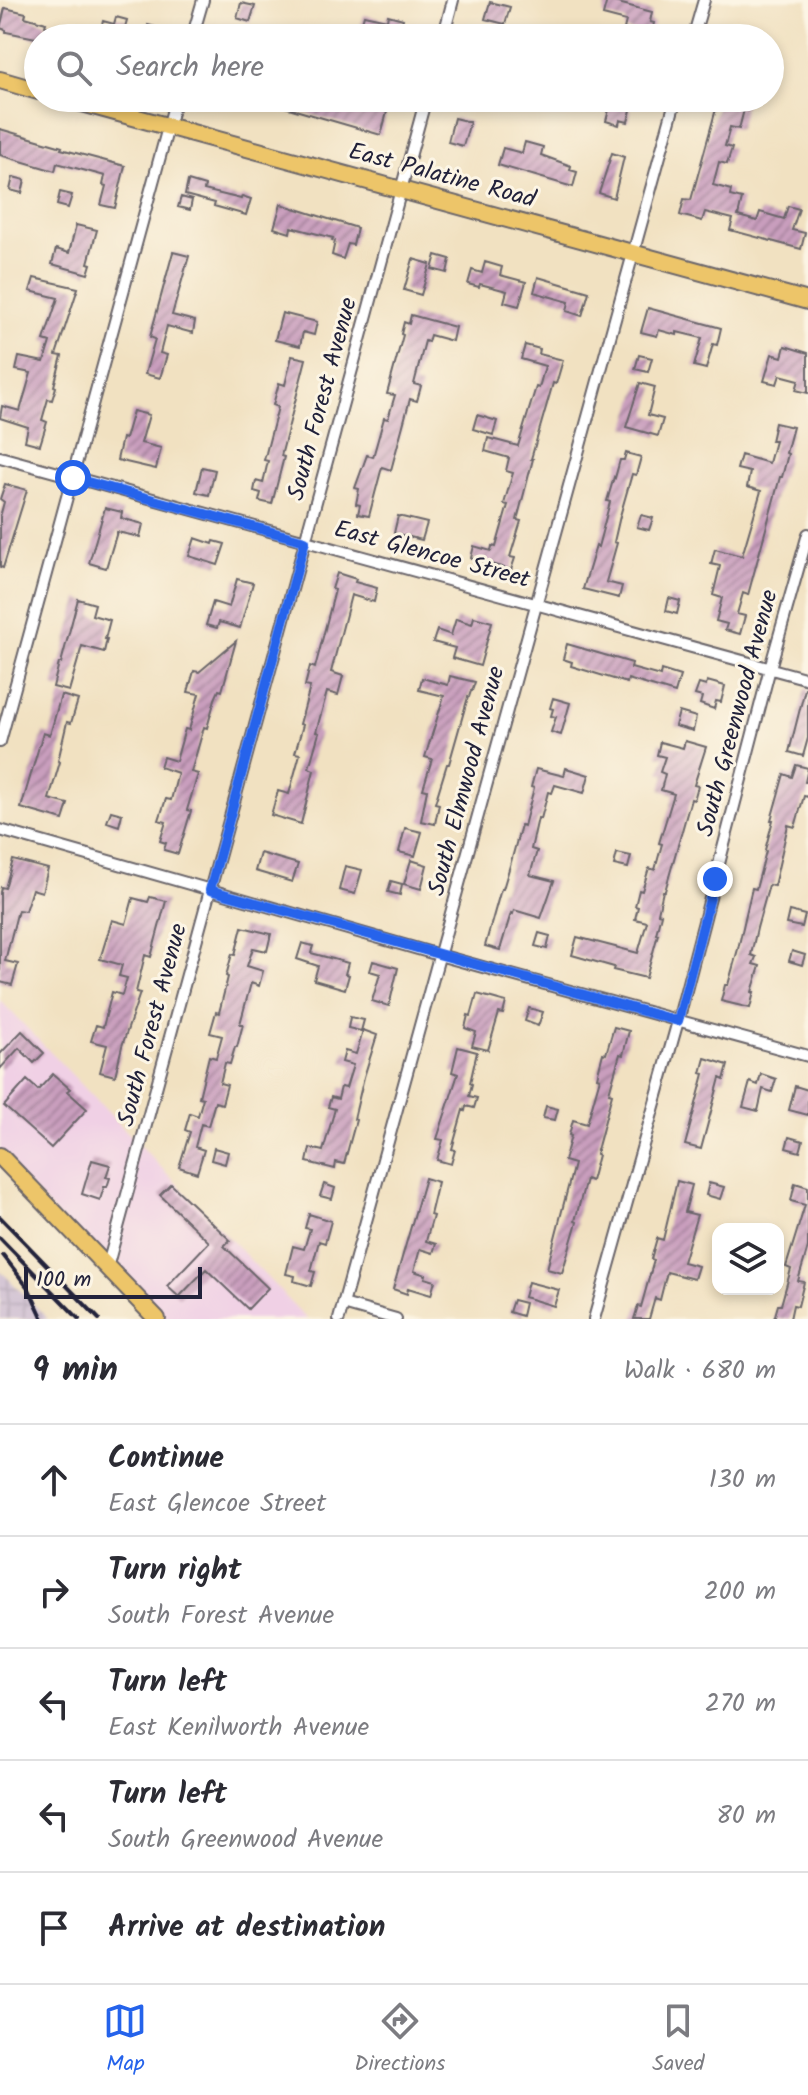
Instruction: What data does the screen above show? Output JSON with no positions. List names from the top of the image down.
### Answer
{
  "streets": {
    "main road": ["East Palatine Road"],
    "street": [
      "South Forest Avenue",
      "East Glencoe Street",
      "South Greenwood Avenue",
      "South Elmwood Avenue"
    ]
  },
  "crossings": [
    ["East Palatine Road", "South Forest Avenue"],
    ["East Palatine Road", "South Elmwood Avenue"],
    ["South Forest Avenue", "East Glencoe Street"],
    ["East Glencoe Street", "South Greenwood Avenue"],
    ["East Glencoe Street", "South Elmwood Avenue"]
  ],
  "scale_bar": "100 m",
  "page": {
    "search": "Search here",
    "scale": "100 m",
    "heading": ["9 min", "Walk · 680 m"],
    "list": [
      ["Continue", "East Glencoe Street", "130 m"],
      ["Turn right", "South Forest Avenue", "200 m"],
      ["Turn left", "East Kenilworth Avenue", "270 m"],
      ["Turn left", "South Greenwood Avenue", "80 m"],
      "Arrive at destination"
    ],
    "nav": ["Map", "Directions", "Saved"]
  }
}
